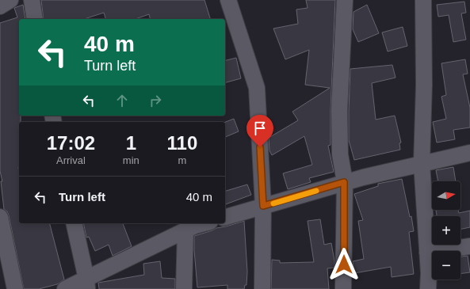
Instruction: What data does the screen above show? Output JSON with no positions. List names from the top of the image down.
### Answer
{
  "north": "right",
  "page": {
    "turn": ["40 m", "Turn left"],
    "eta": [
      "17:02",
      "Arrival",
      "1",
      "min",
      "110",
      "m"
    ],
    "list": [
      {
        "name": "Turn left",
        "value": "40 m"
      }
    ],
    "map_buttons": ["+", "−"]
  }
}
